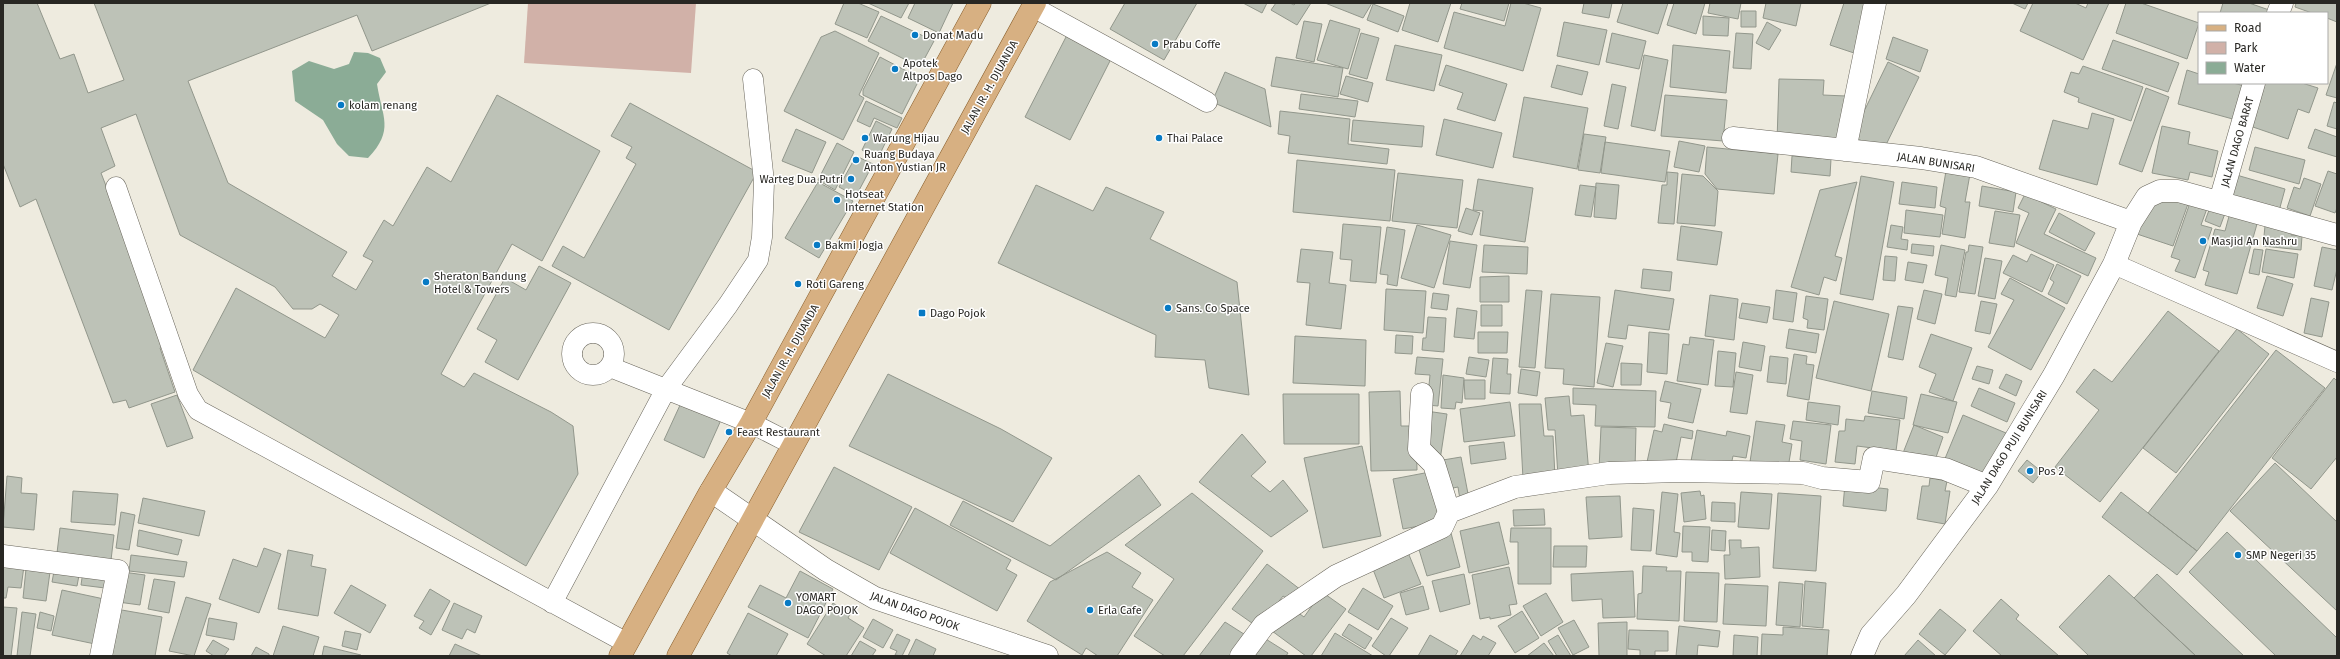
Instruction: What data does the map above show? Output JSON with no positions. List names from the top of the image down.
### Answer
{
  "streets": {
    "main road": ["JALAN IR. H. DJUANDA"],
    "street": [
      "JALAN DAGO BARAT",
      "JALAN BUNISARI",
      "JALAN DAGO PUJI BUNISARI",
      "JALAN DAGO POJOK"
    ]
  },
  "crossings": [
    ["JALAN IR. H. DJUANDA", "JALAN DAGO POJOK"],
    ["JALAN DAGO BARAT", "JALAN DAGO PUJI BUNISARI"],
    ["JALAN BUNISARI", "JALAN DAGO PUJI BUNISARI"]
  ],
  "places": {
    "other": [
      "Donat Madu",
      "Prabu Coffe",
      "Apotek Altpos Dago",
      "kolam renang",
      "Warung Hijau",
      "Thai Palace",
      "Ruang Budaya Anton Yustian JR",
      "Warteg Dua Putri",
      "Hotseat Internet Station",
      "Masjid An Nashru",
      "Bakmi Jogja",
      "Sheraton Bandung Hotel & Towers",
      "Roti Gareng",
      "Sans. Co Space",
      "Feast Restaurant",
      "Pos 2",
      "SMP Negeri 35",
      "YOMART DAGO POJOK",
      "Erla Cafe"
    ],
    "transit": ["Dago Pojok"]
  },
  "legend": ["Road", "Park", "Water"]
}
